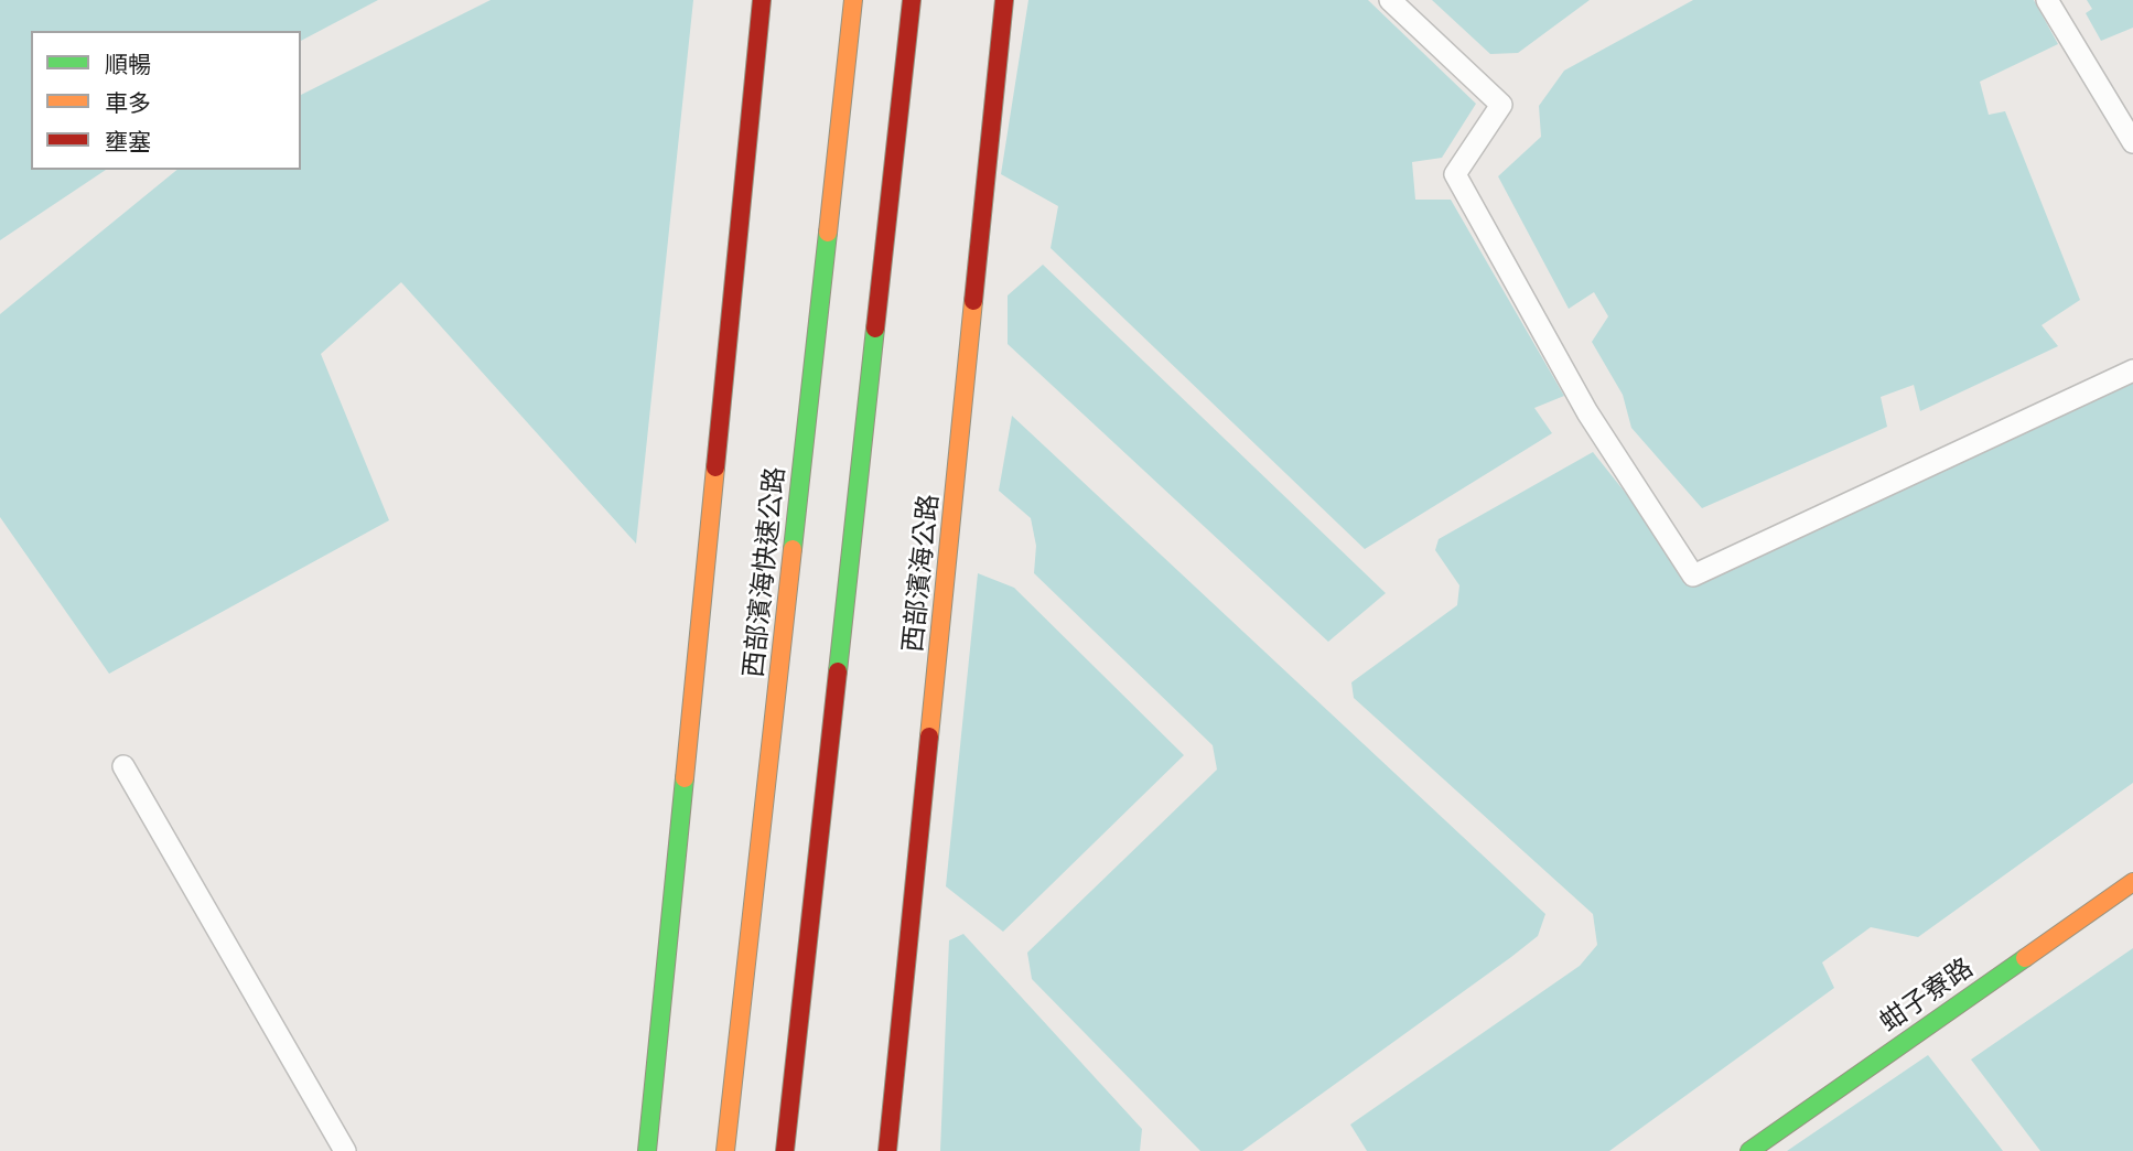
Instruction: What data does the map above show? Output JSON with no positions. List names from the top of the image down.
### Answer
{
  "streets": {
    "main road": ["西部濱海快速公路", "西部濱海公路", "蚶子寮路"]
  },
  "legend": ["順暢", "車多", "壅塞"]
}
